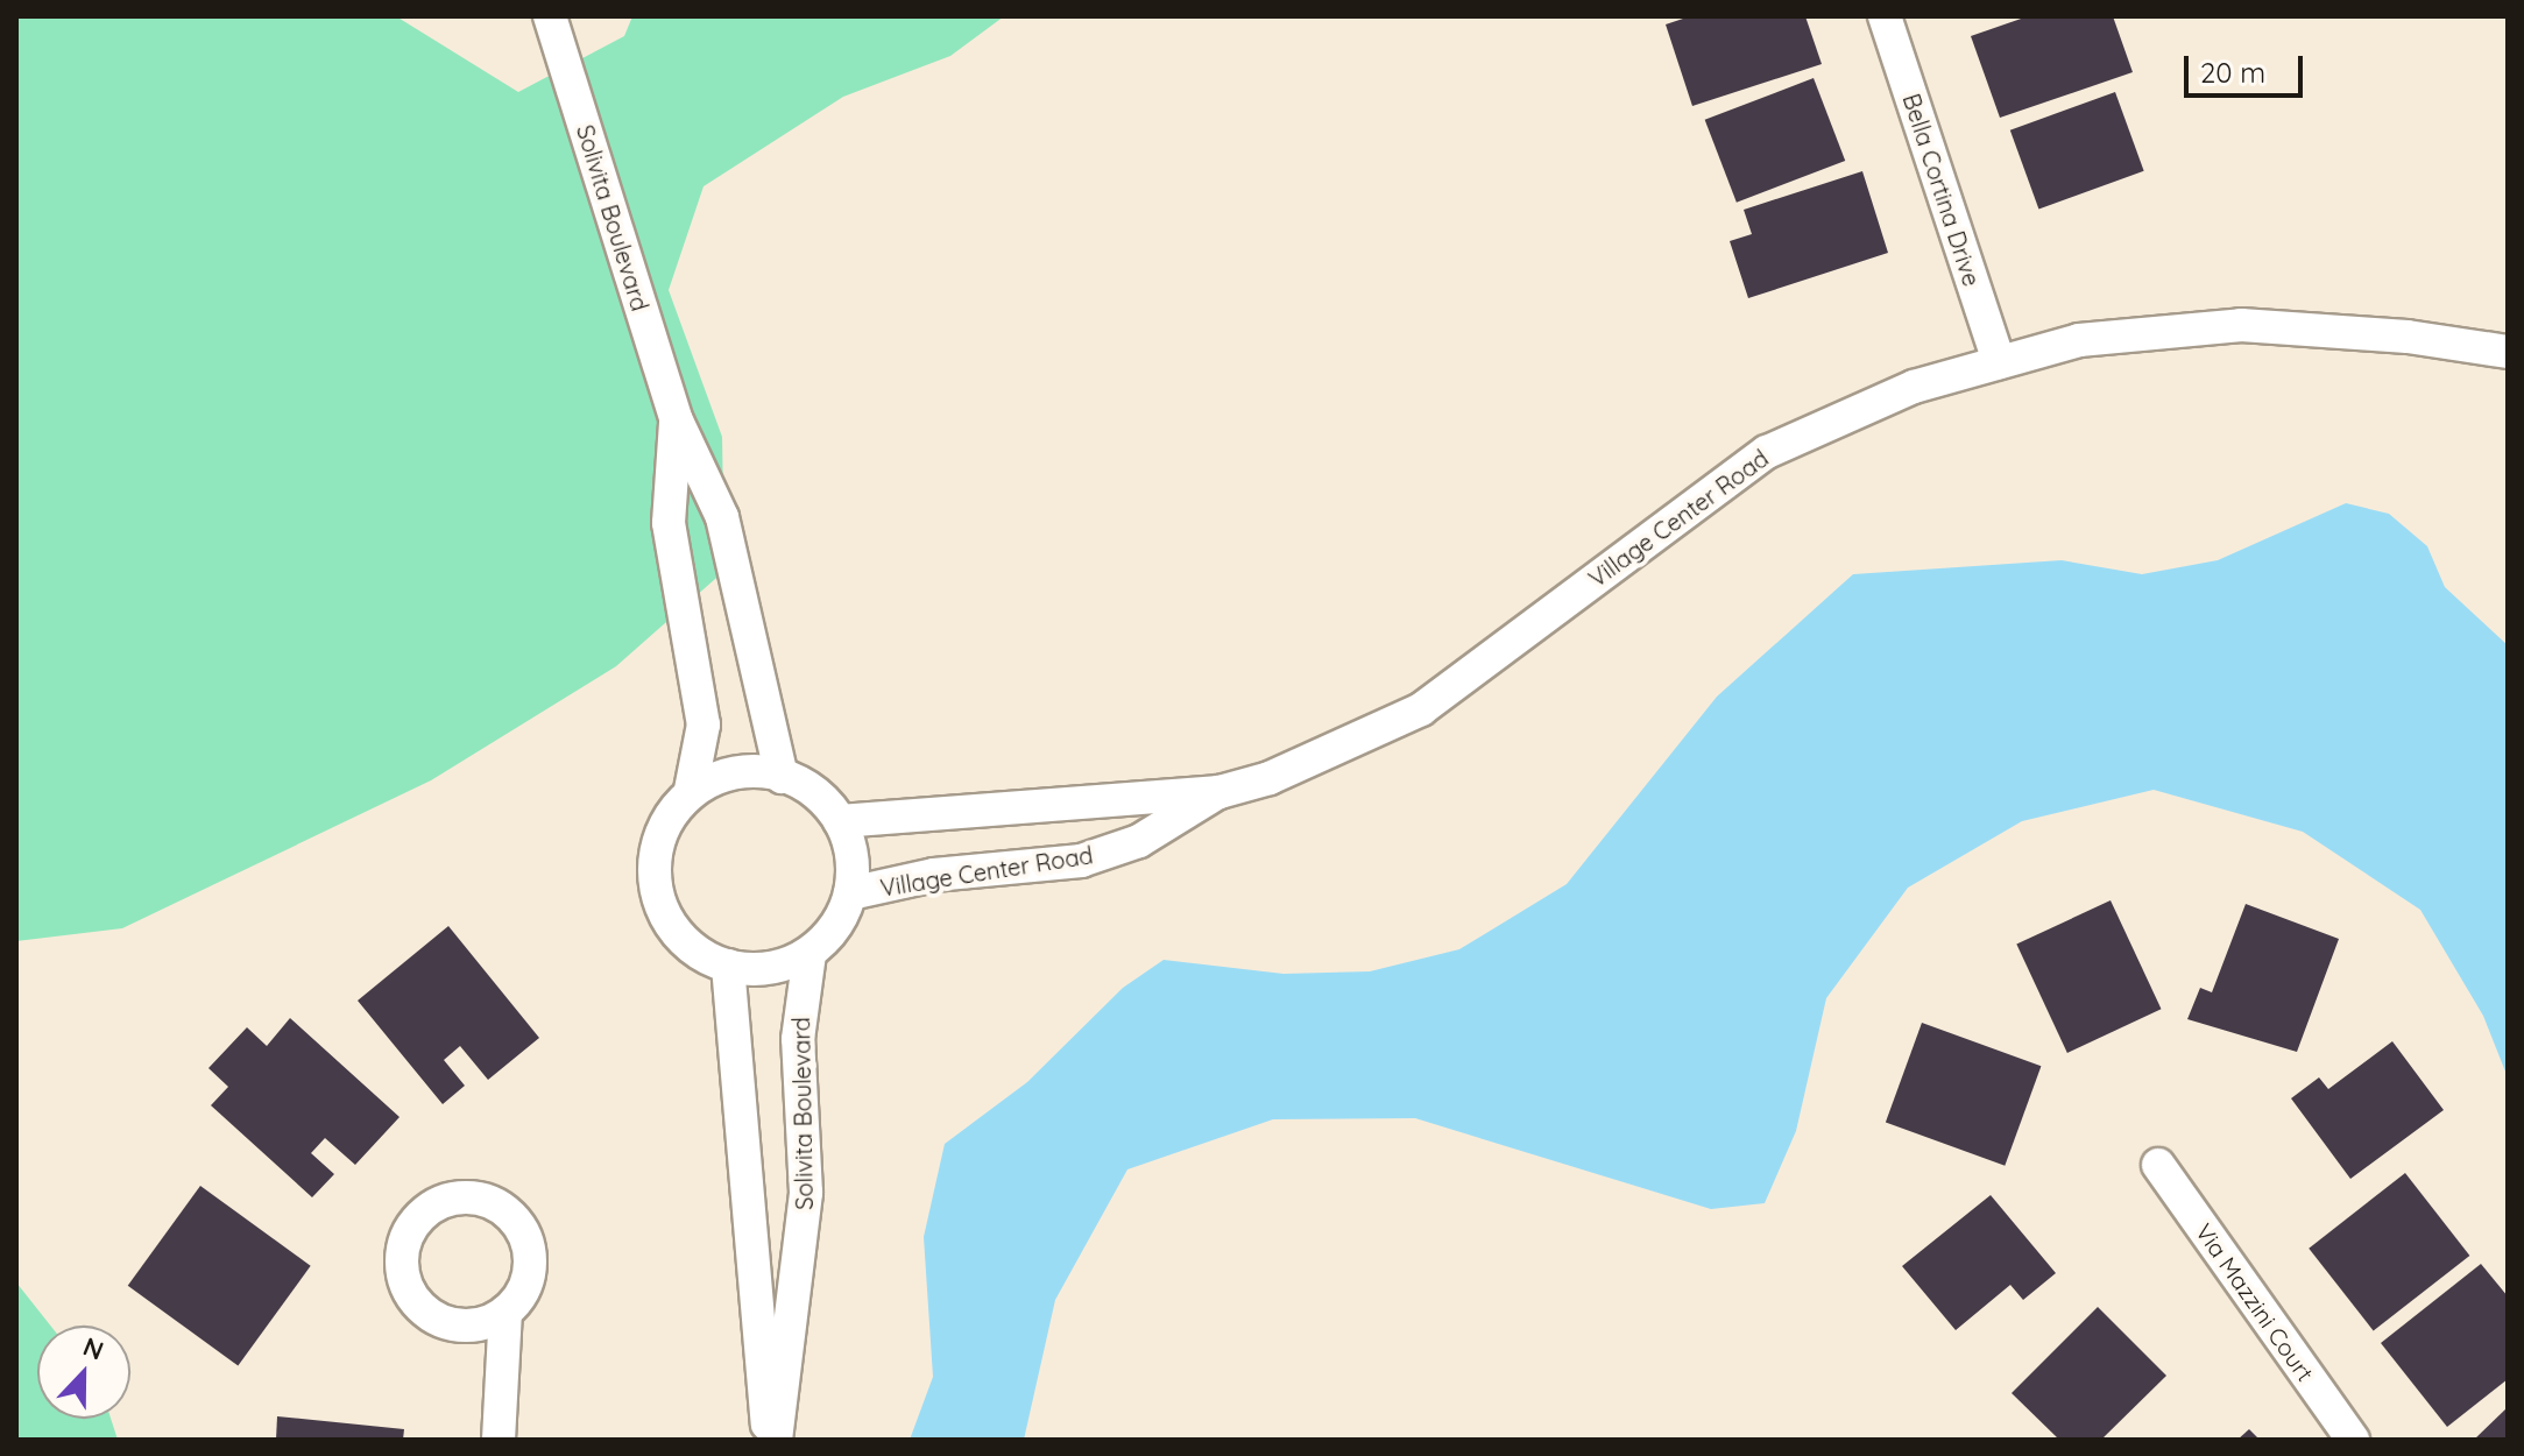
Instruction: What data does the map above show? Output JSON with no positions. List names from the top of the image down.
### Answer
{
  "streets": {
    "street": [
      "Bella Cortina Drive",
      "Solivita Boulevard",
      "Village Center Road",
      "Via Mazzini Court"
    ]
  },
  "crossings": [
    ["Bella Cortina Drive", "Village Center Road"],
    ["Solivita Boulevard", "Village Center Road"]
  ],
  "scale_bar": "20 m",
  "north": "top"
}
